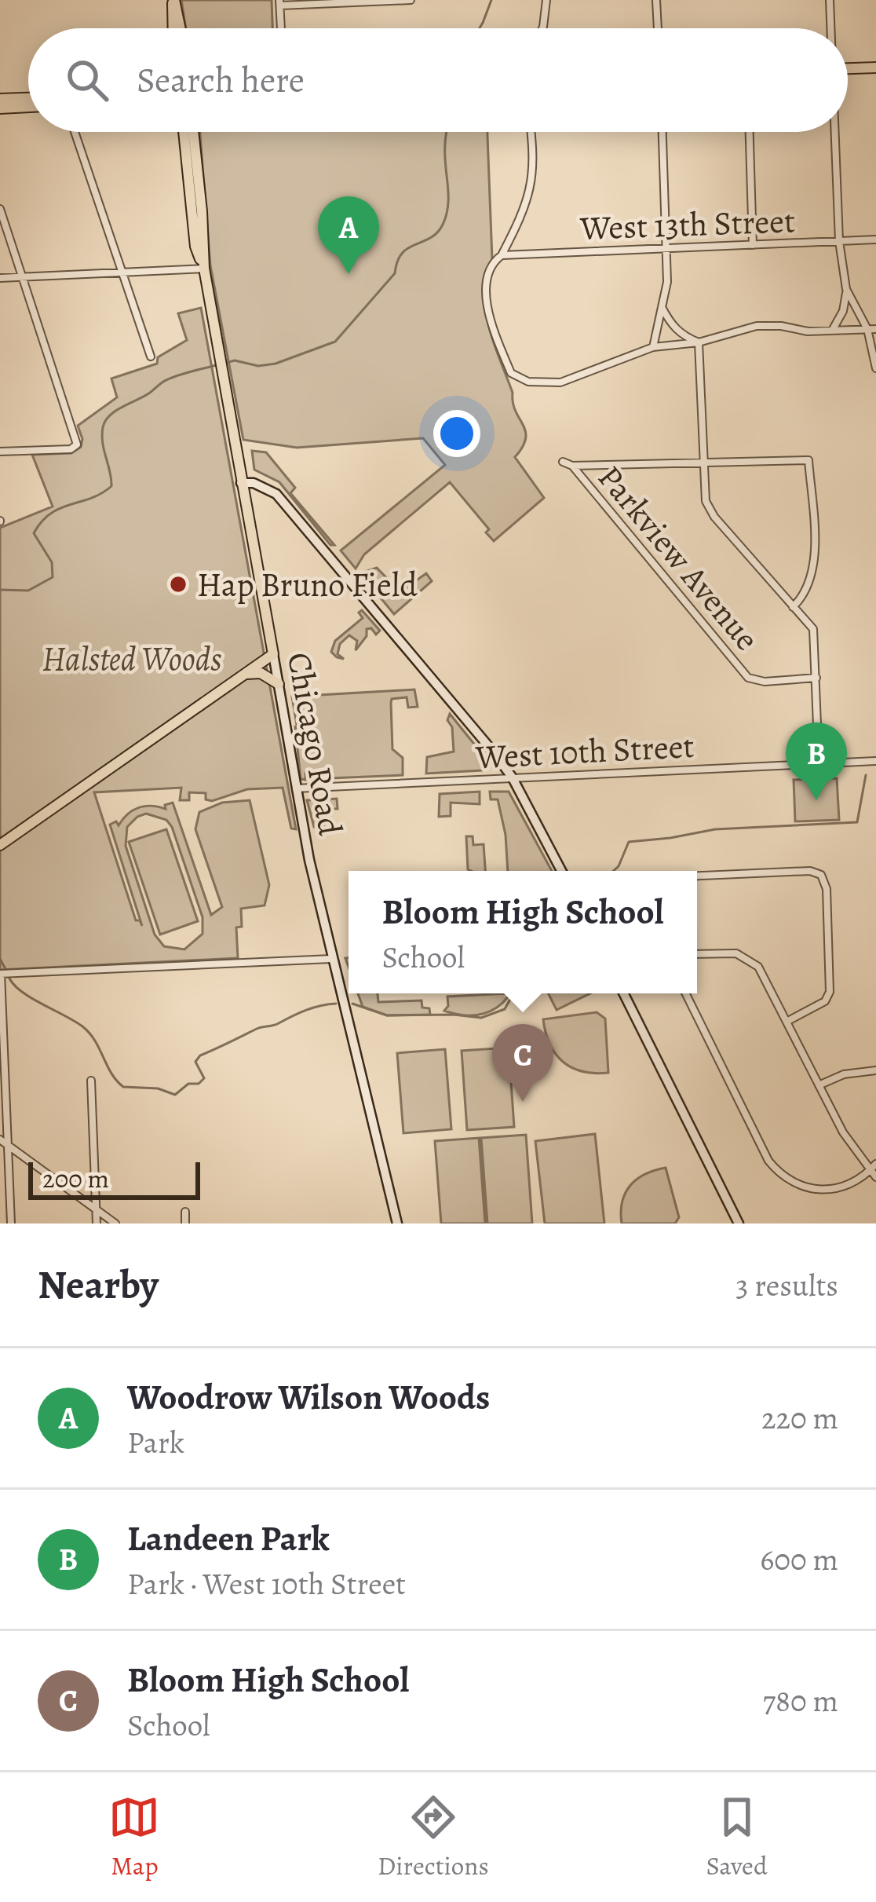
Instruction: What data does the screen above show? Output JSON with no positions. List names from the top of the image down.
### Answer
{
  "streets": {
    "main road": ["Chicago Road"],
    "street": ["West 13th Street", "Parkview Avenue", "West 10th Street"]
  },
  "crossings": [
    ["Chicago Road", "West 10th Street"]
  ],
  "parks": ["Halsted Woods"],
  "places": ["Hap Bruno Field"],
  "scale_bar": "200 m",
  "page": {
    "search": "Search here",
    "pins": ["A", "B", "C"],
    "popup": ["Bloom High School", "School"],
    "scale": "200 m",
    "heading": ["Nearby", "3 results"],
    "list": [
      {
        "mark": "A",
        "name": "Woodrow Wilson Woods",
        "note": "Park",
        "value": "220 m"
      },
      {
        "mark": "B",
        "name": "Landeen Park",
        "note": "Park · West 10th Street",
        "value": "600 m"
      },
      {
        "mark": "C",
        "name": "Bloom High School",
        "note": "School",
        "value": "780 m"
      }
    ],
    "nav": ["Map", "Directions", "Saved"]
  }
}
